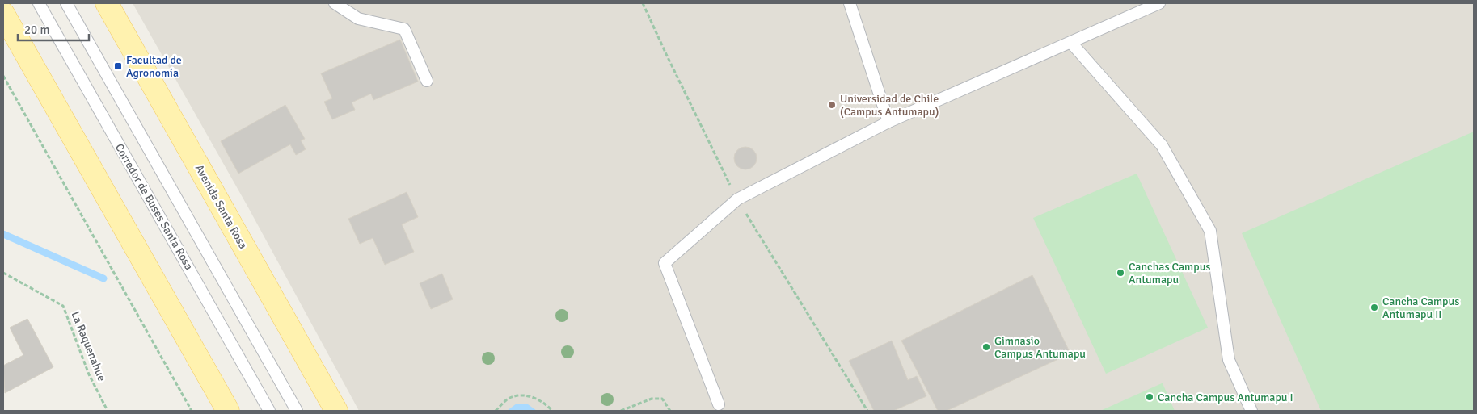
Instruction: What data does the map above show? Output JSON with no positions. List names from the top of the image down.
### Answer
{
  "streets": {
    "main road": ["Avenida Santa Rosa"],
    "lane": ["Corredor de Buses Santa Rosa"],
    "path": ["La Raquenahue"]
  },
  "places": {
    "transit": ["Facultad de Agronomía"],
    "other": [
      "Universidad de Chile (Campus Antumapu)",
      "Canchas Campus Antumapu",
      "Cancha Campus Antumapu II",
      "Gimnasio Campus Antumapu",
      "Cancha Campus Antumapu I"
    ]
  },
  "scale_bar": "20 m"
}
